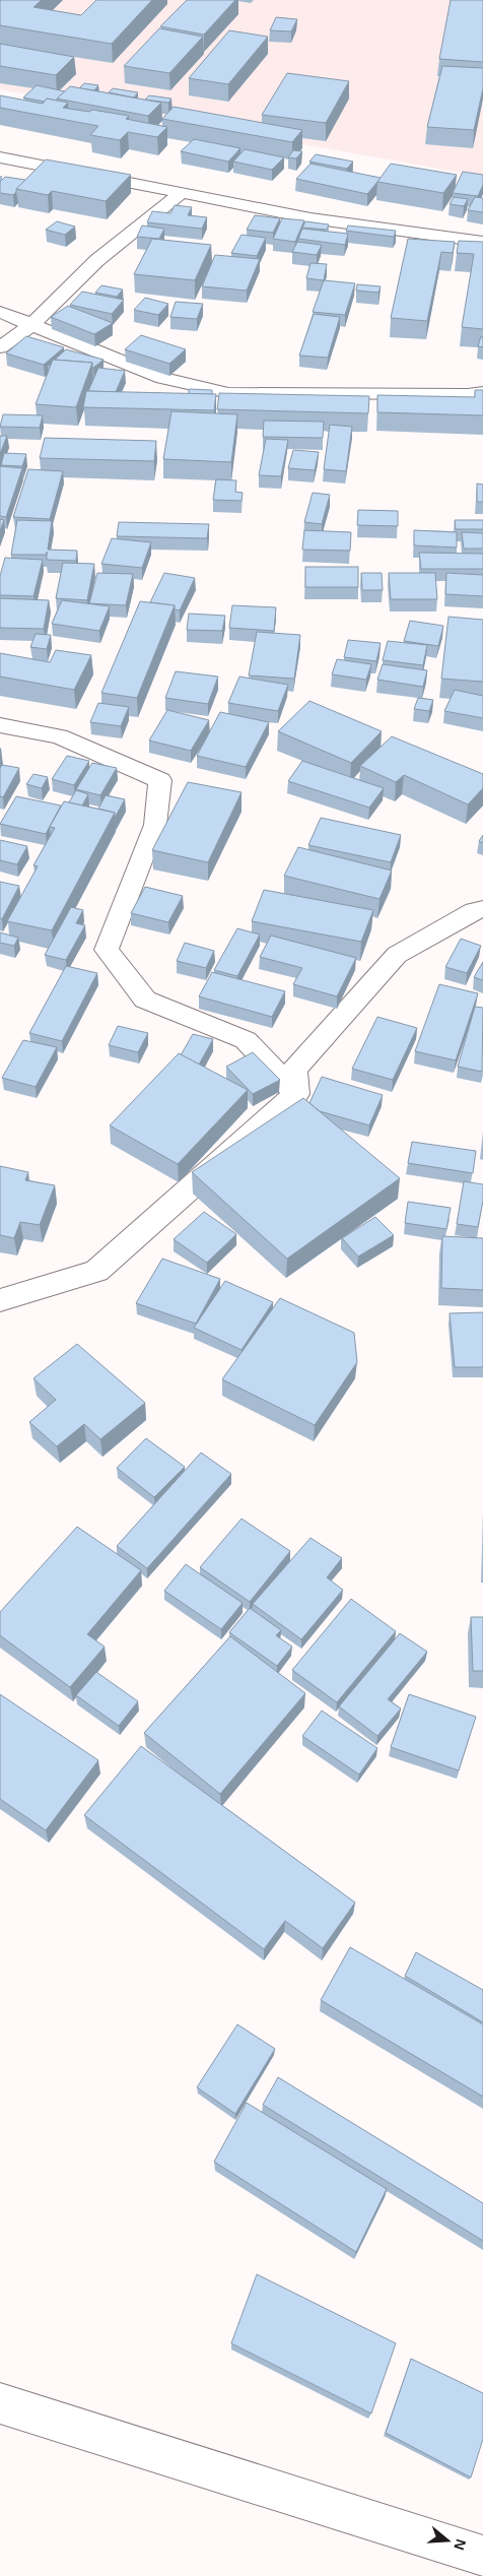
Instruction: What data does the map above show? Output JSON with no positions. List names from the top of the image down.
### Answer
{
  "north": "right"
}
